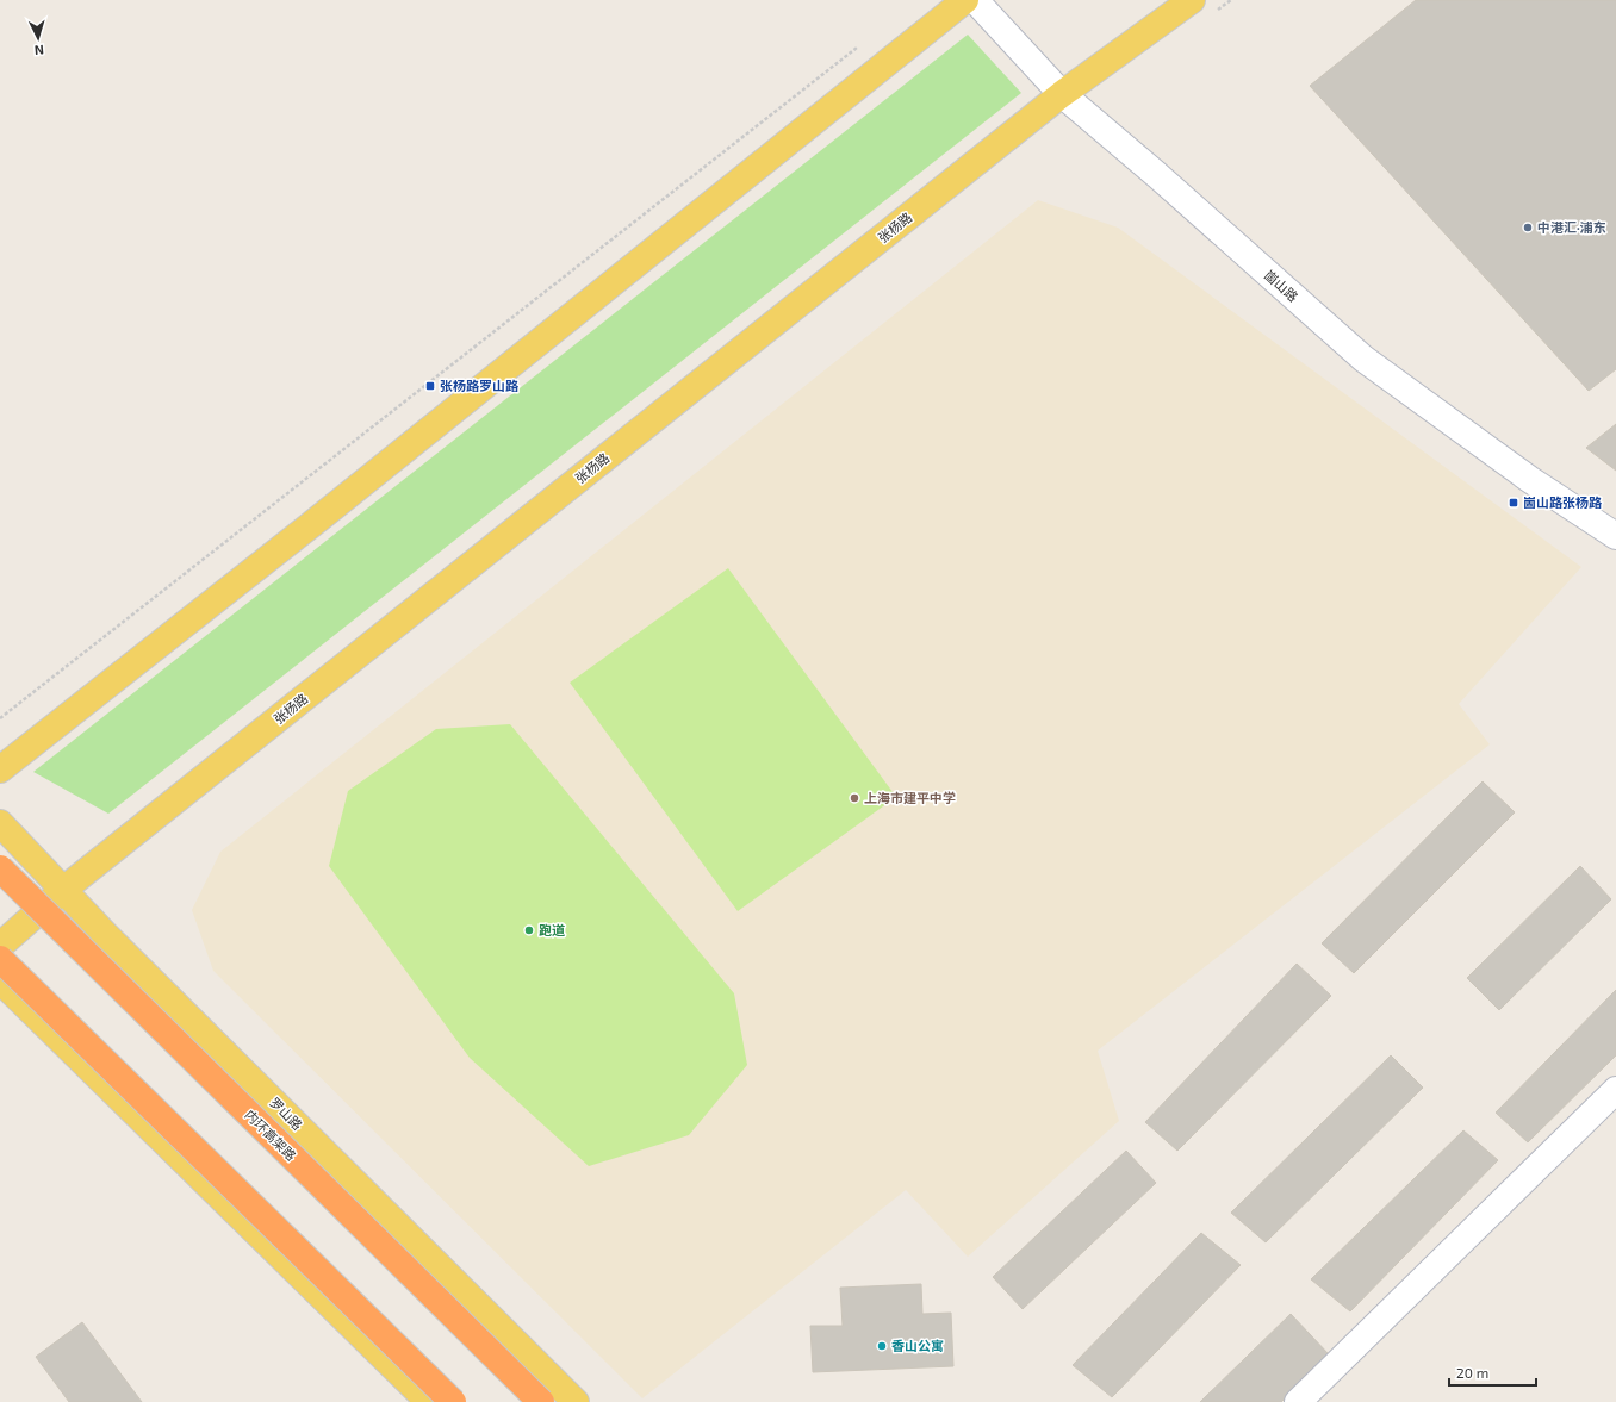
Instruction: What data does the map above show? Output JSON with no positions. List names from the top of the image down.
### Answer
{
  "streets": {
    "highway": ["内环高架路"],
    "main road": ["张杨路", "罗山路"],
    "street": ["崮山路"]
  },
  "crossings": [
    ["张杨路", "崮山路"],
    ["张杨路", "罗山路"]
  ],
  "places": {
    "other": [
      "中港汇·浦东",
      "上海市建平中学",
      "跑道",
      "香山公寓"
    ],
    "transit": ["张杨路罗山路", "崮山路张杨路"]
  },
  "scale_bar": "20 m",
  "north": "bottom"
}
